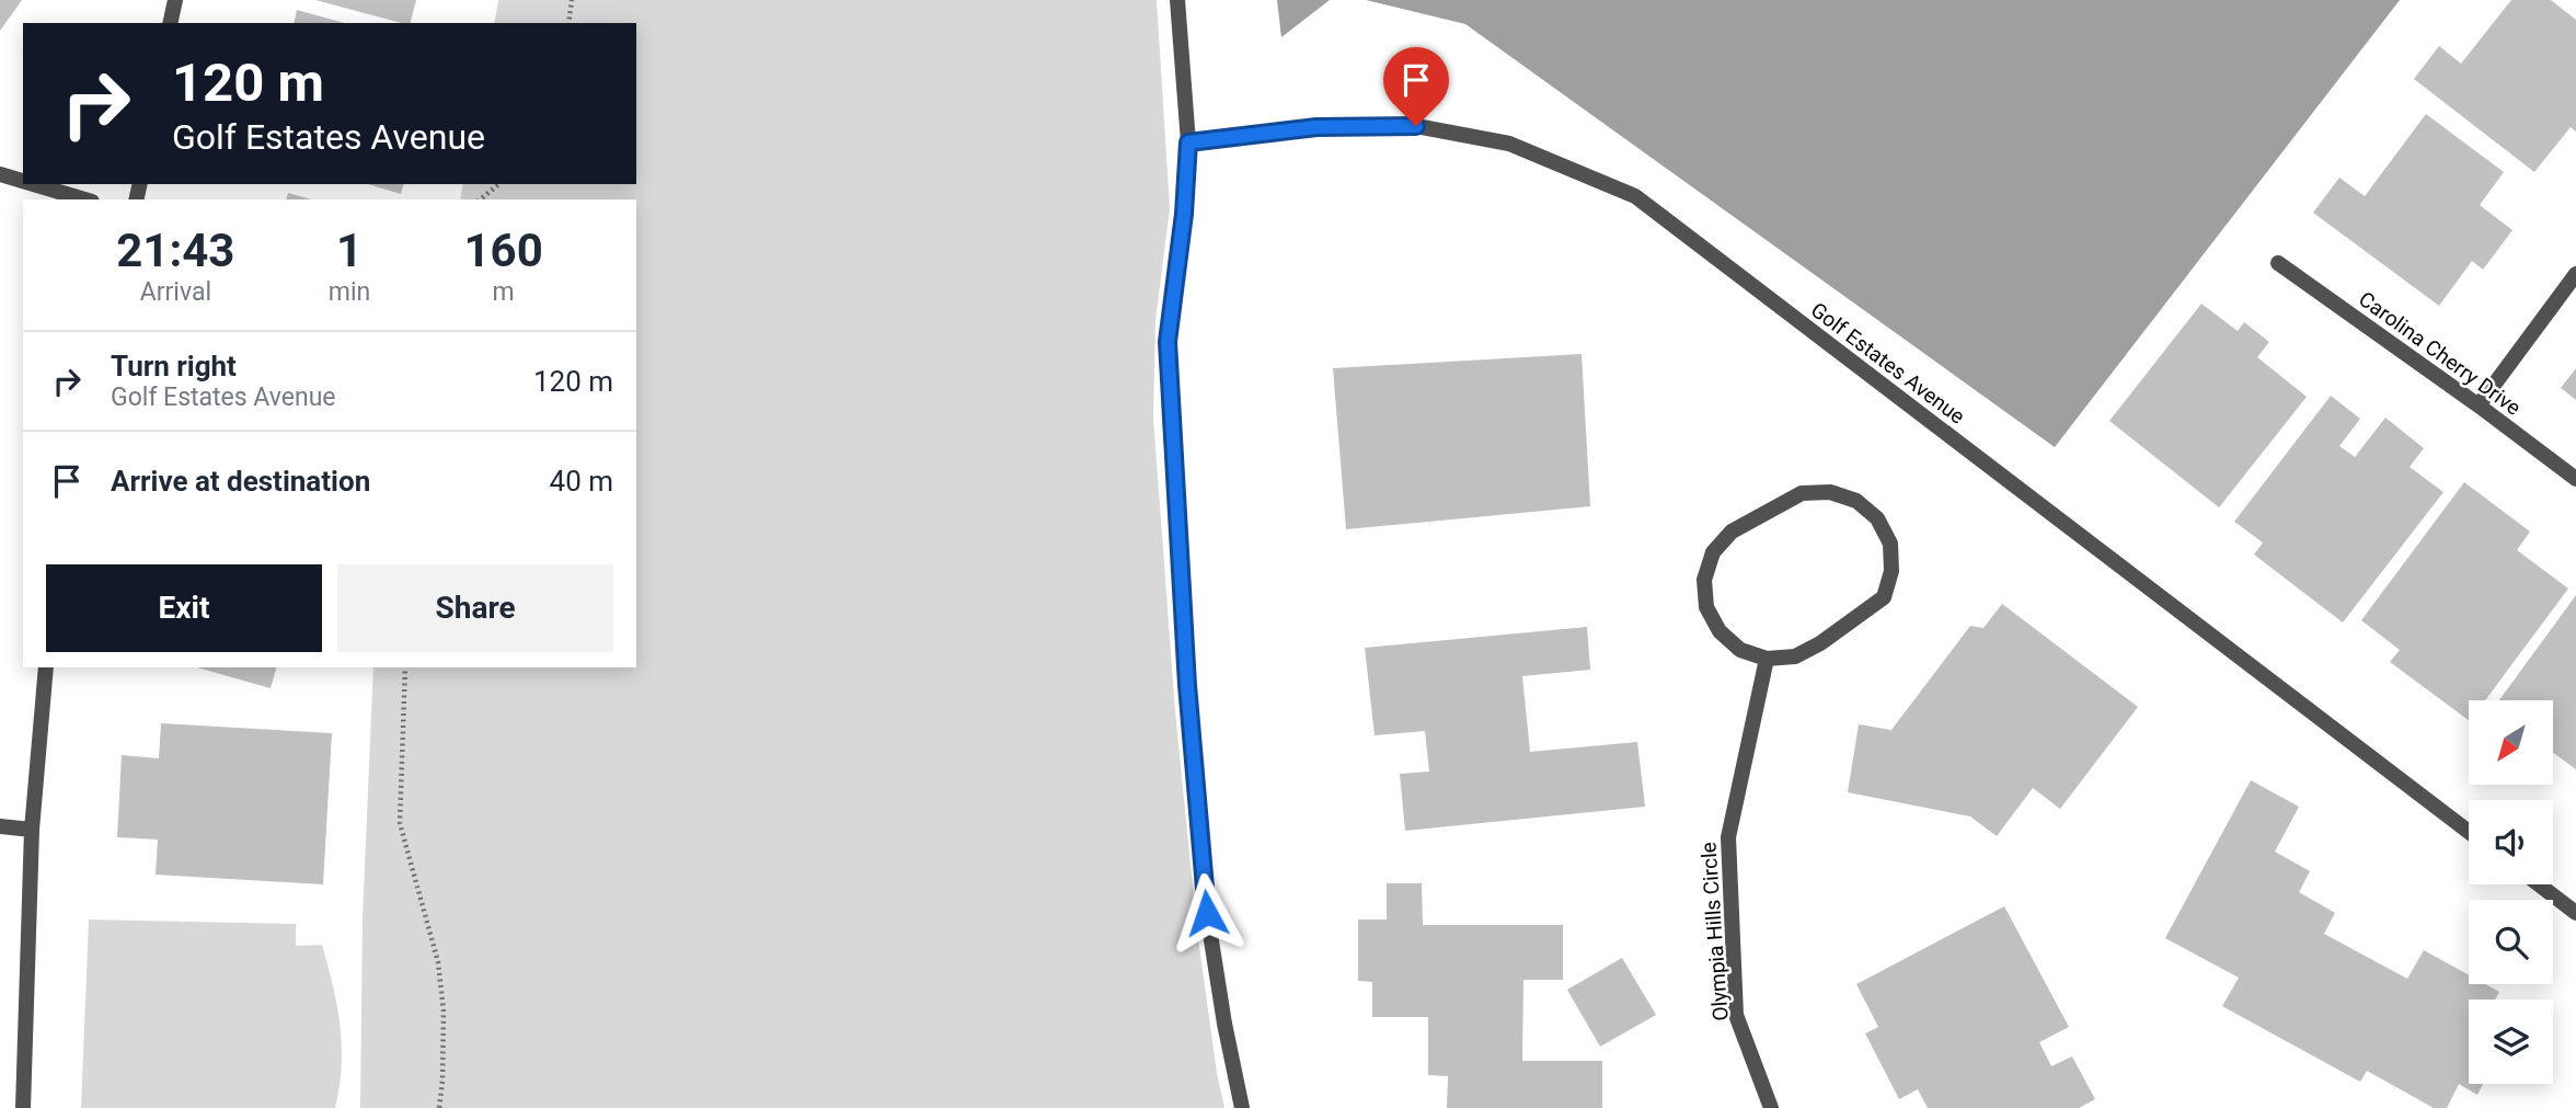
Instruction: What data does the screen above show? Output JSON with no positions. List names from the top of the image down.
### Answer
{
  "streets": {
    "street": ["Carolina Cherry Drive", "Golf Estates Avenue", "Olympia Hills Circle"]
  },
  "north": "bottom left",
  "page": {
    "turn": ["120 m", "Golf Estates Avenue"],
    "eta": [
      "21:43",
      "Arrival",
      "1",
      "min",
      "160",
      "m"
    ],
    "list": [
      {
        "name": "Turn right",
        "note": "Golf Estates Avenue",
        "value": "120 m"
      },
      {
        "name": "Arrive at destination",
        "value": "40 m"
      }
    ],
    "buttons": ["Exit", "Share"]
  }
}
